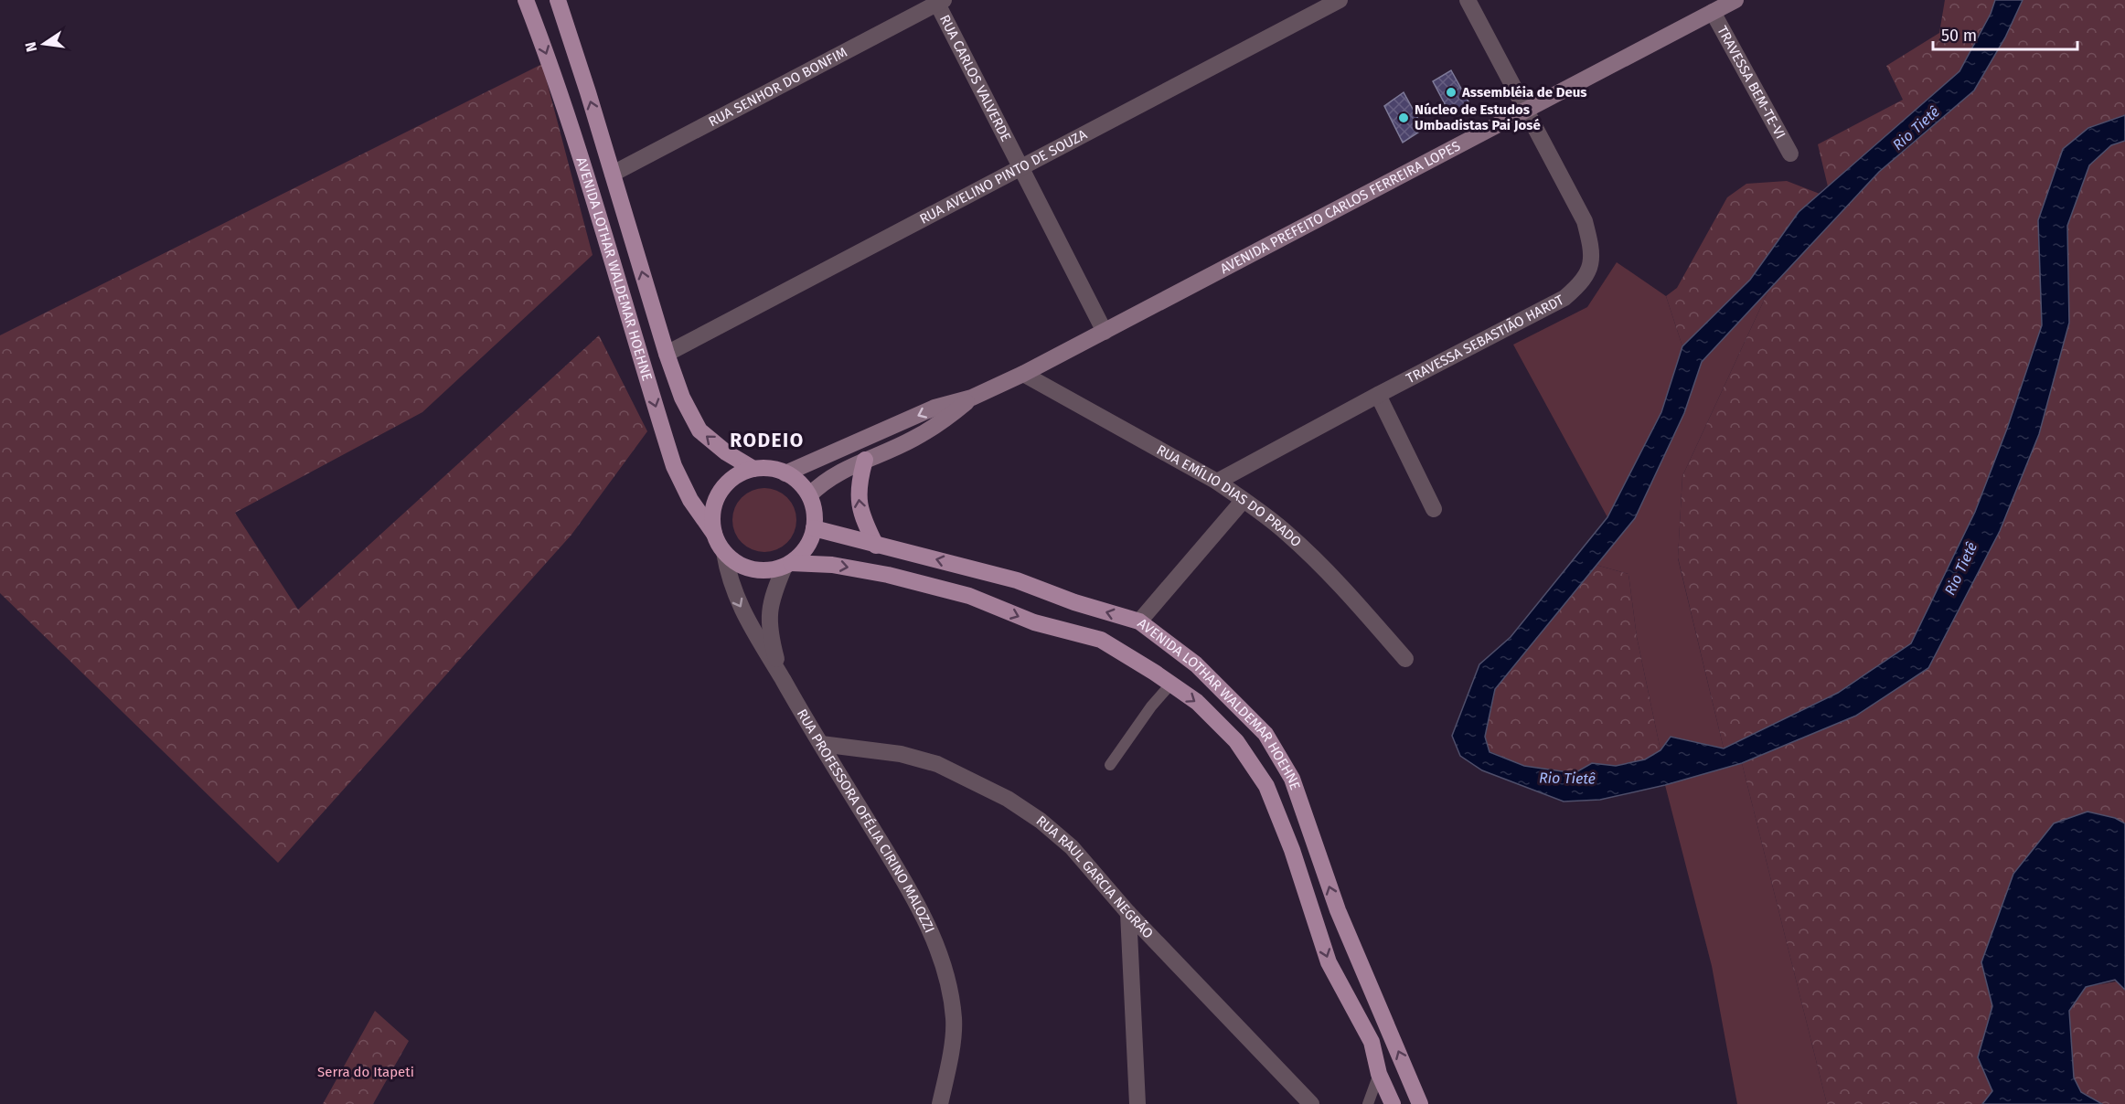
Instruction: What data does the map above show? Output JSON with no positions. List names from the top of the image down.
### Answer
{
  "streets": {
    "main road": ["AVENIDA PREFEITO CARLOS FERREIRA LOPES", "AVENIDA LOTHAR WALDEMAR HOEHNE"],
    "street": [
      "RUA CARLOS VALVERDE",
      "TRAVESSA BEM-TE-VI",
      "RUA SENHOR DO BONFIM",
      "RUA AVELINO PINTO DE SOUZA",
      "TRAVESSA SEBASTIÃO HARDT",
      "RUA EMÍLIO DIAS DO PRADO",
      "RUA PROFESSORA OFÉLIA CIRINO MALOZZI",
      "RUA RAUL GARCIA NEGRÃO"
    ]
  },
  "crossings": [
    ["RUA CARLOS VALVERDE", "RUA SENHOR DO BONFIM"],
    ["RUA CARLOS VALVERDE", "RUA AVELINO PINTO DE SOUZA"],
    ["RUA CARLOS VALVERDE", "AVENIDA PREFEITO CARLOS FERREIRA LOPES"],
    ["TRAVESSA BEM-TE-VI", "AVENIDA PREFEITO CARLOS FERREIRA LOPES"],
    ["RUA SENHOR DO BONFIM", "AVENIDA LOTHAR WALDEMAR HOEHNE"],
    ["RUA AVELINO PINTO DE SOUZA", "AVENIDA LOTHAR WALDEMAR HOEHNE"],
    ["AVENIDA PREFEITO CARLOS FERREIRA LOPES", "AVENIDA LOTHAR WALDEMAR HOEHNE"],
    ["AVENIDA PREFEITO CARLOS FERREIRA LOPES", "TRAVESSA SEBASTIÃO HARDT"],
    ["AVENIDA PREFEITO CARLOS FERREIRA LOPES", "RUA EMÍLIO DIAS DO PRADO"],
    ["AVENIDA PREFEITO CARLOS FERREIRA LOPES", "RUA PROFESSORA OFÉLIA CIRINO MALOZZI"],
    ["AVENIDA LOTHAR WALDEMAR HOEHNE", "RUA PROFESSORA OFÉLIA CIRINO MALOZZI"],
    ["TRAVESSA SEBASTIÃO HARDT", "RUA EMÍLIO DIAS DO PRADO"],
    ["RUA PROFESSORA OFÉLIA CIRINO MALOZZI", "RUA RAUL GARCIA NEGRÃO"]
  ],
  "districts": ["RODEIO"],
  "water": ["Rio Tietê"],
  "parks": ["Serra do Itapeti"],
  "places": ["Assembléia de Deus", "Núcleo de Estudos Umbadistas Pai José"],
  "scale_bar": "50 m",
  "north": "left"
}
